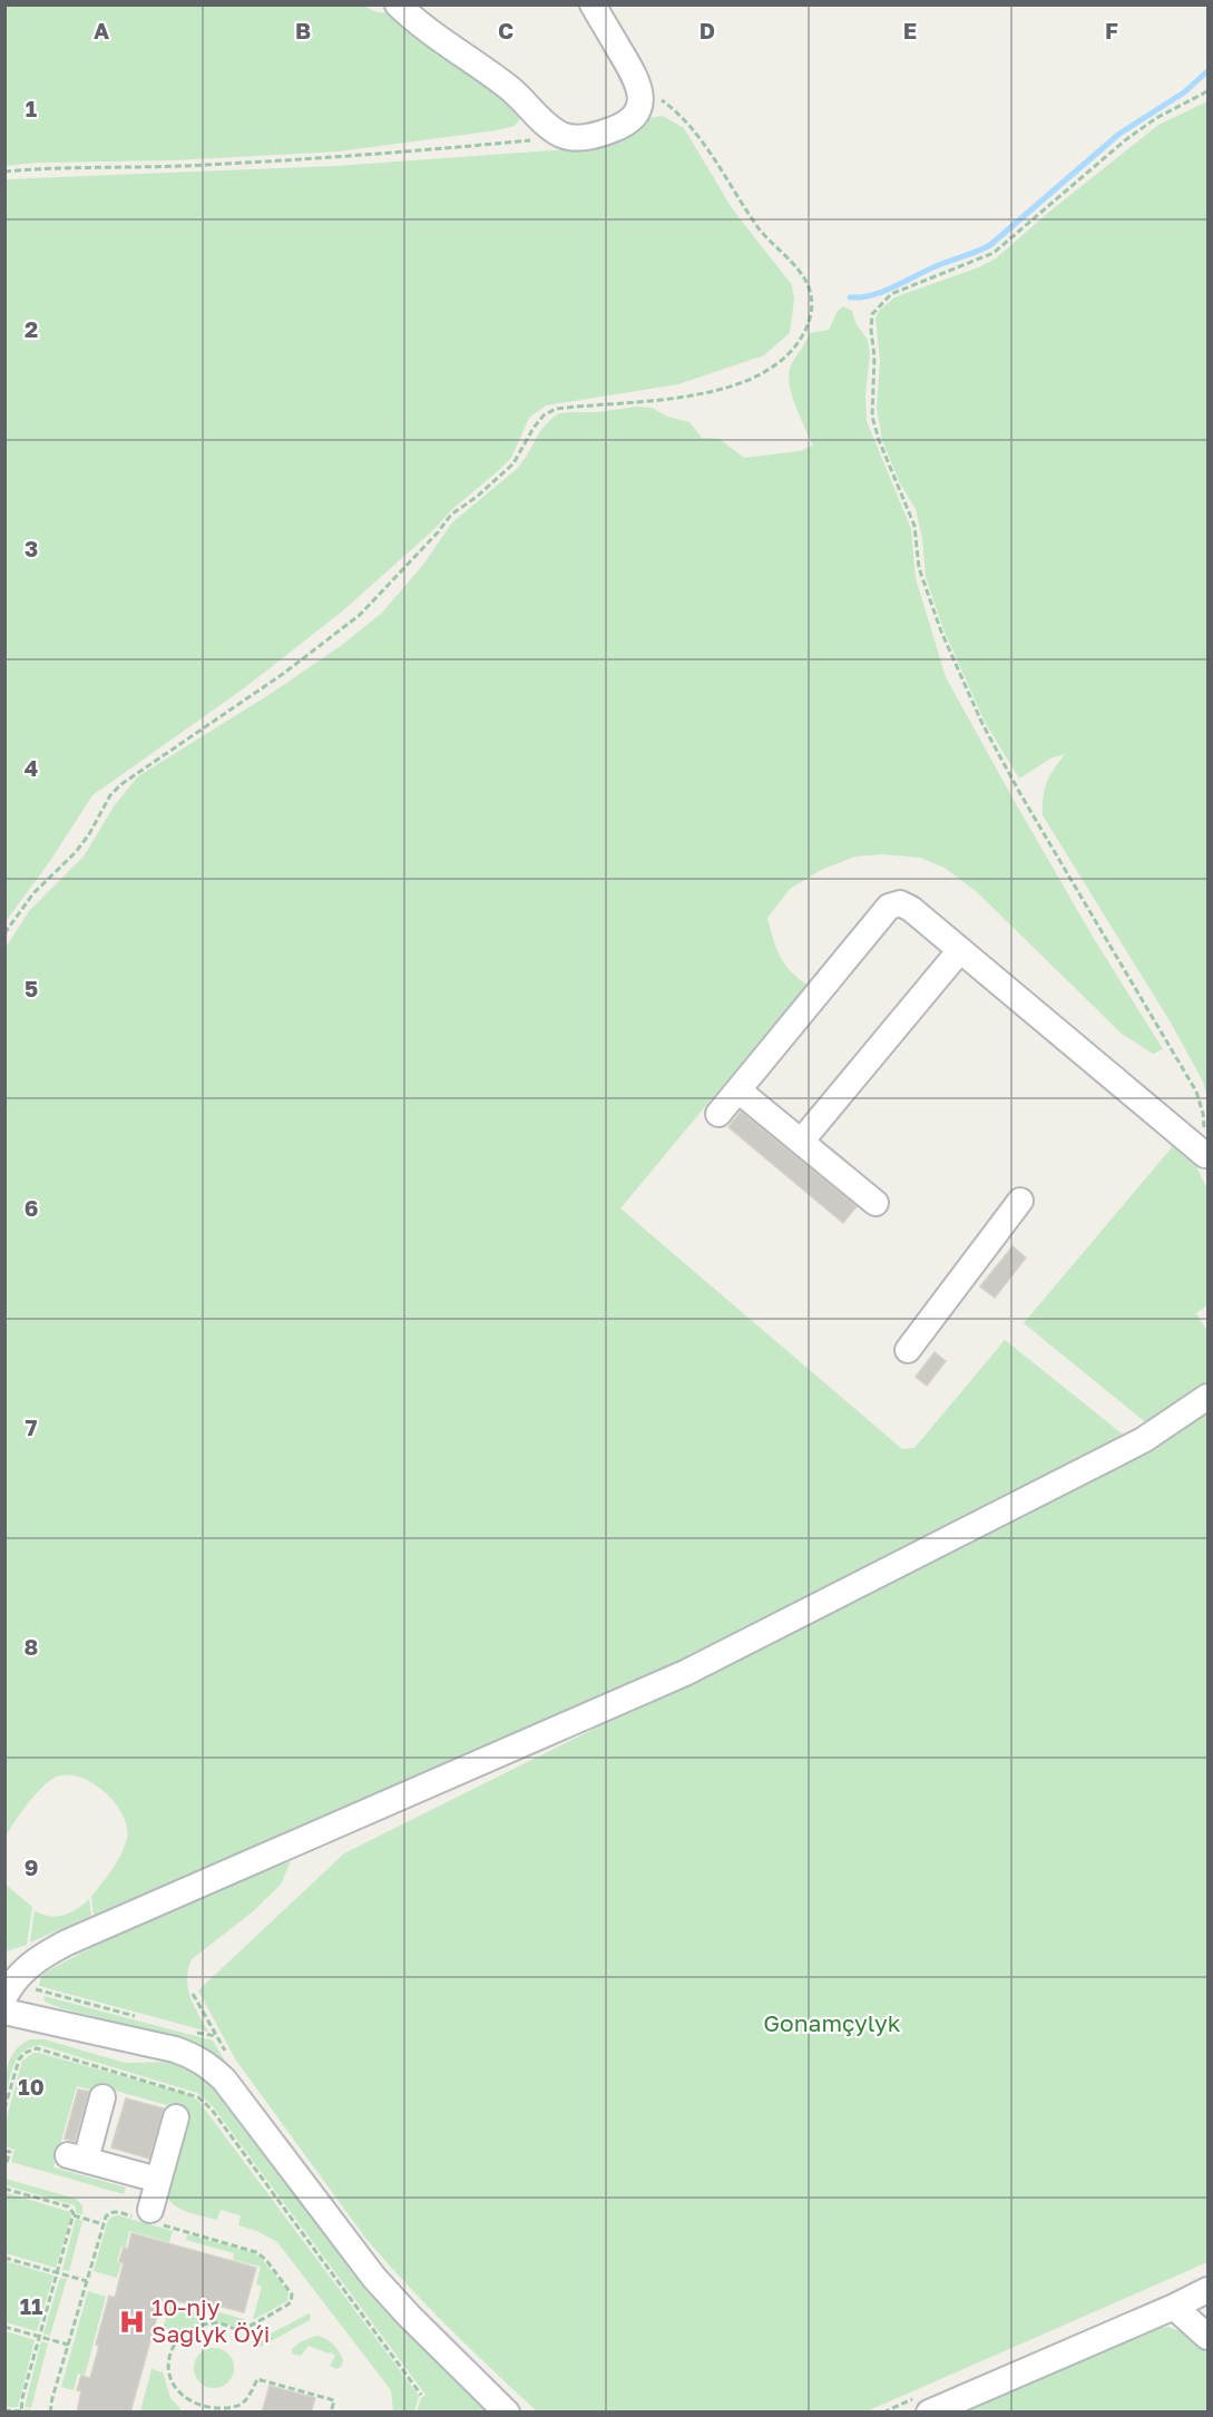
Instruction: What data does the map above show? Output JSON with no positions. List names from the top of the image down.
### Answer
{
  "parks": ["Gonamçylyk"],
  "places": {
    "hospital": ["10-njy Saglyk Öýi"]
  },
  "grid": {
    "columns": [
      "A",
      "B",
      "C",
      "D",
      "E",
      "F"
    ],
    "rows": [
      "1",
      "2",
      "3",
      "4",
      "5",
      "6",
      "7",
      "8",
      "9",
      "10",
      "11"
    ]
  }
}
